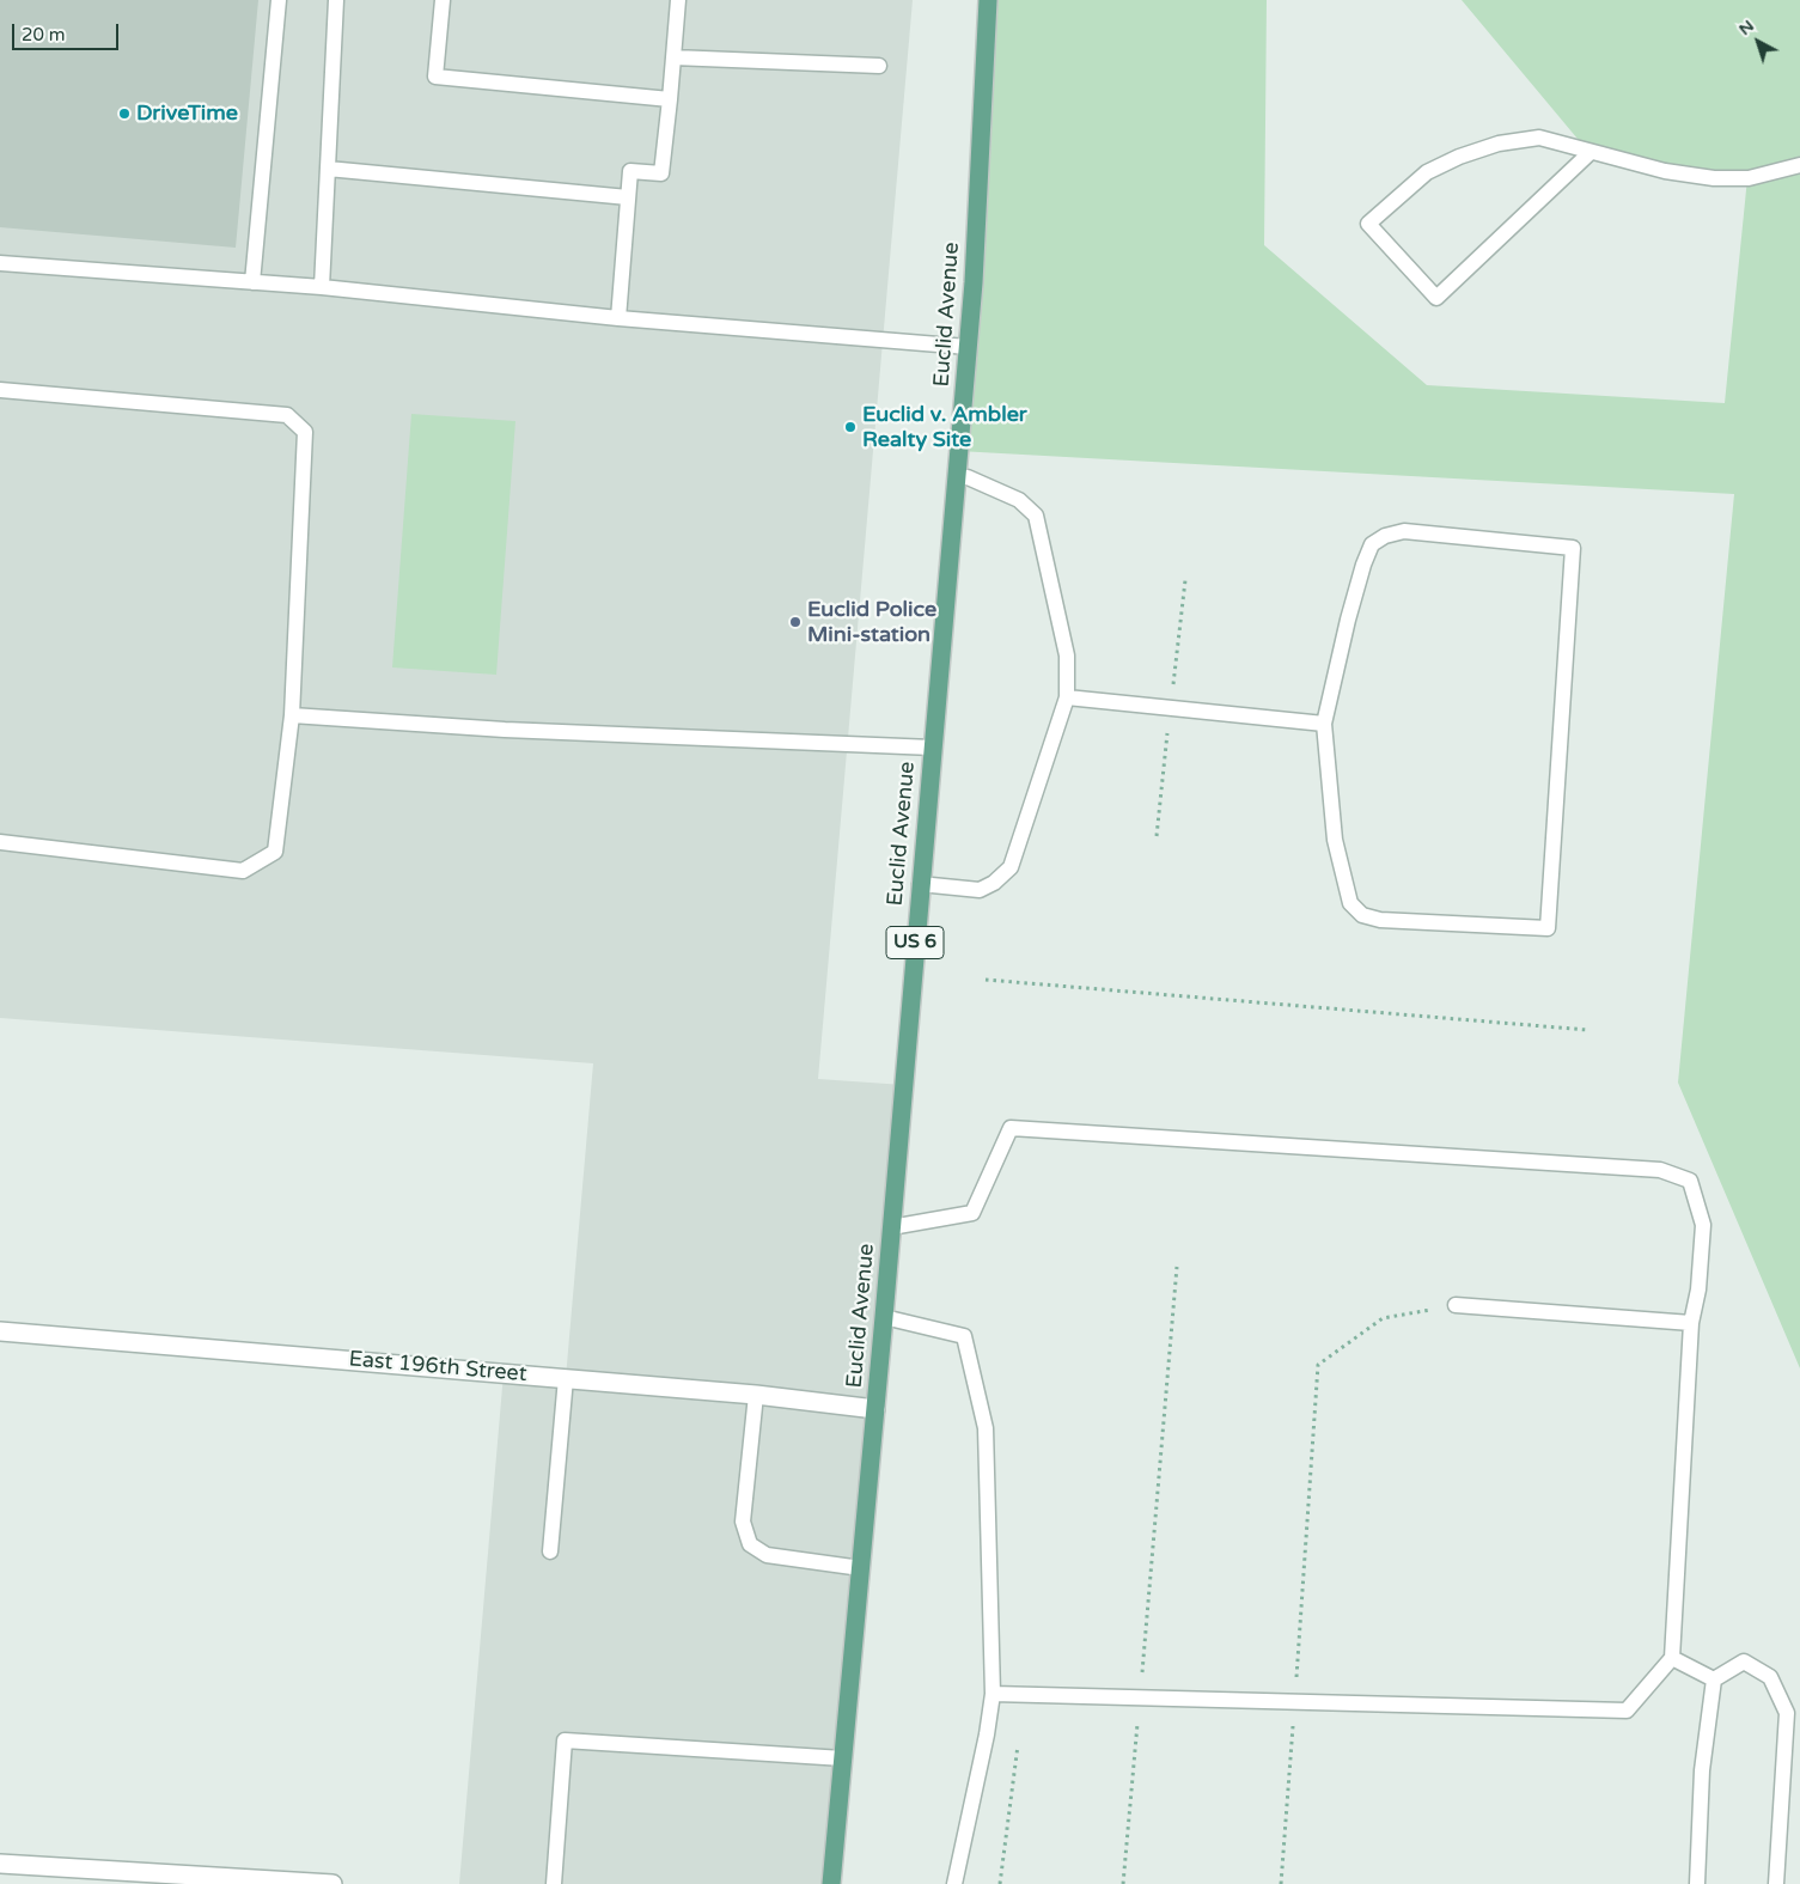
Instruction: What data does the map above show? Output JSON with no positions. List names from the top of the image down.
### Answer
{
  "streets": {
    "main road": ["Euclid Avenue", "US 6"],
    "street": ["East 196th Street"]
  },
  "crossings": [
    ["Euclid Avenue", "East 196th Street"]
  ],
  "places": ["DriveTime", "Euclid v. Ambler Realty Site", "Euclid Police Mini-station"],
  "scale_bar": "20 m",
  "north": "top left"
}
